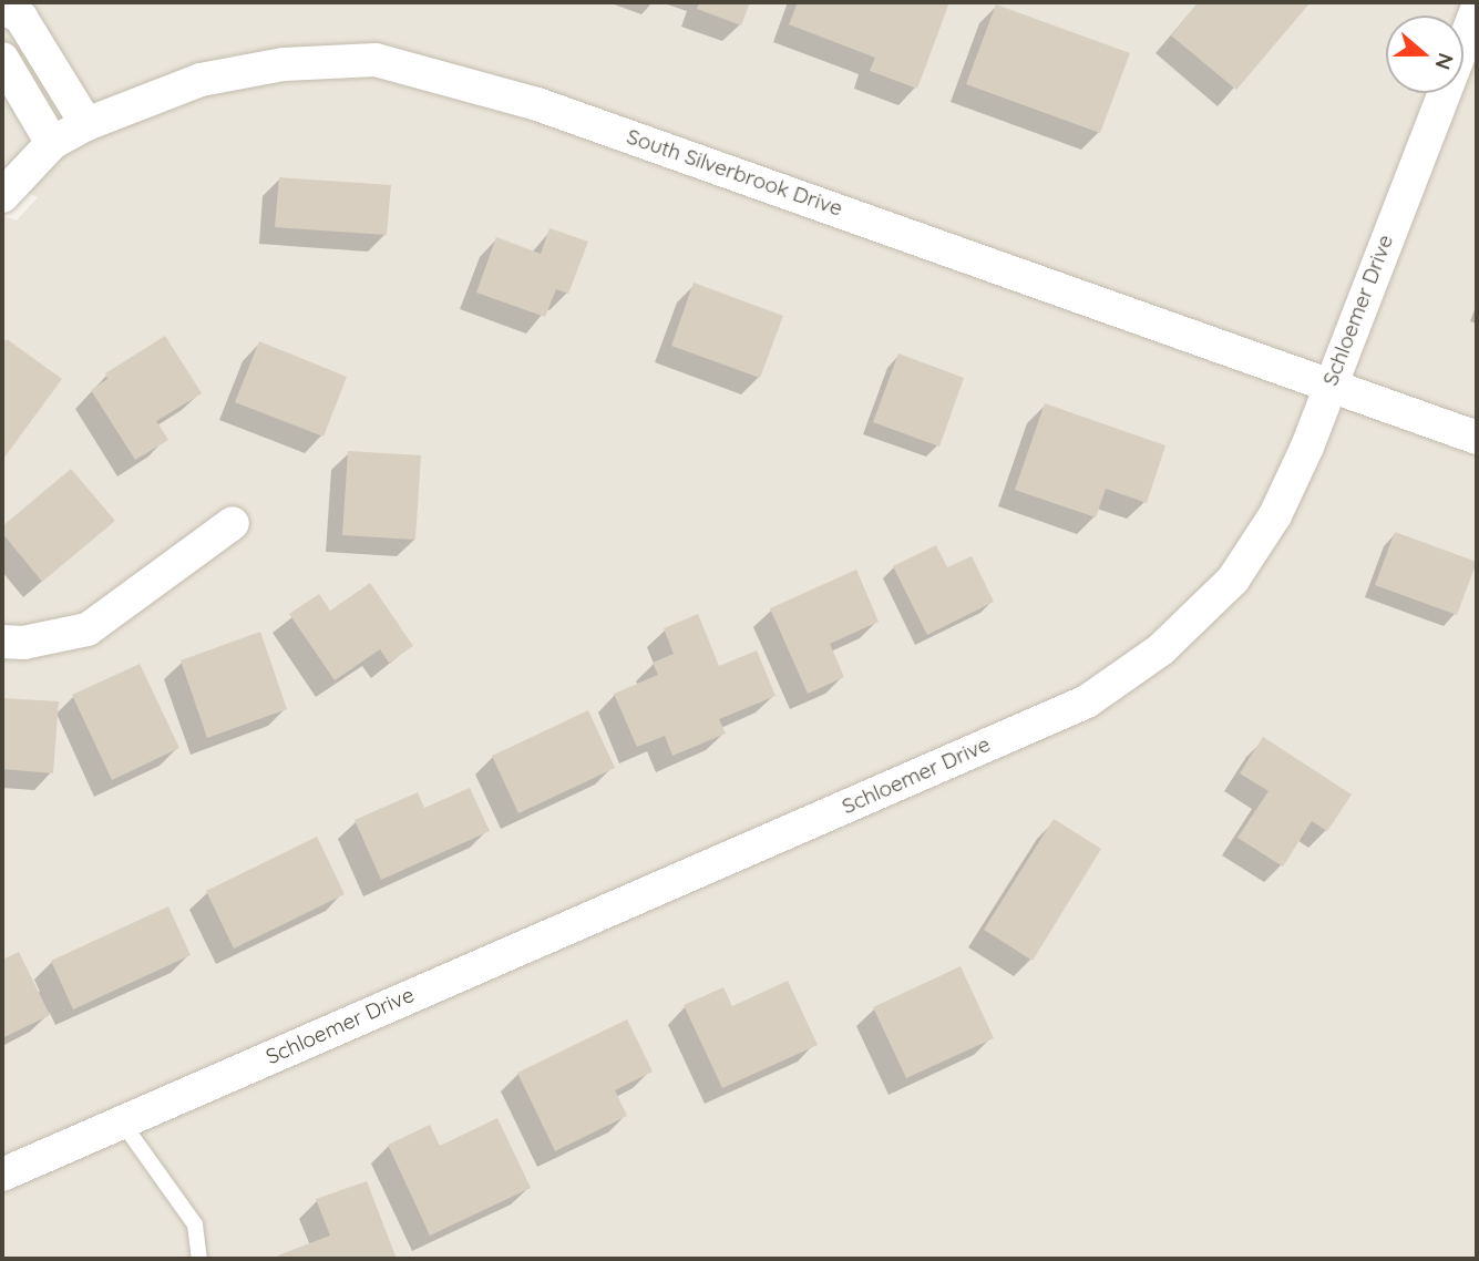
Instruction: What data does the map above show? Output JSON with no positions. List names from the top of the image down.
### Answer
{
  "streets": {
    "street": ["South Silverbrook Drive", "Schloemer Drive"]
  },
  "crossings": [
    ["South Silverbrook Drive", "Schloemer Drive"]
  ],
  "north": "right"
}
